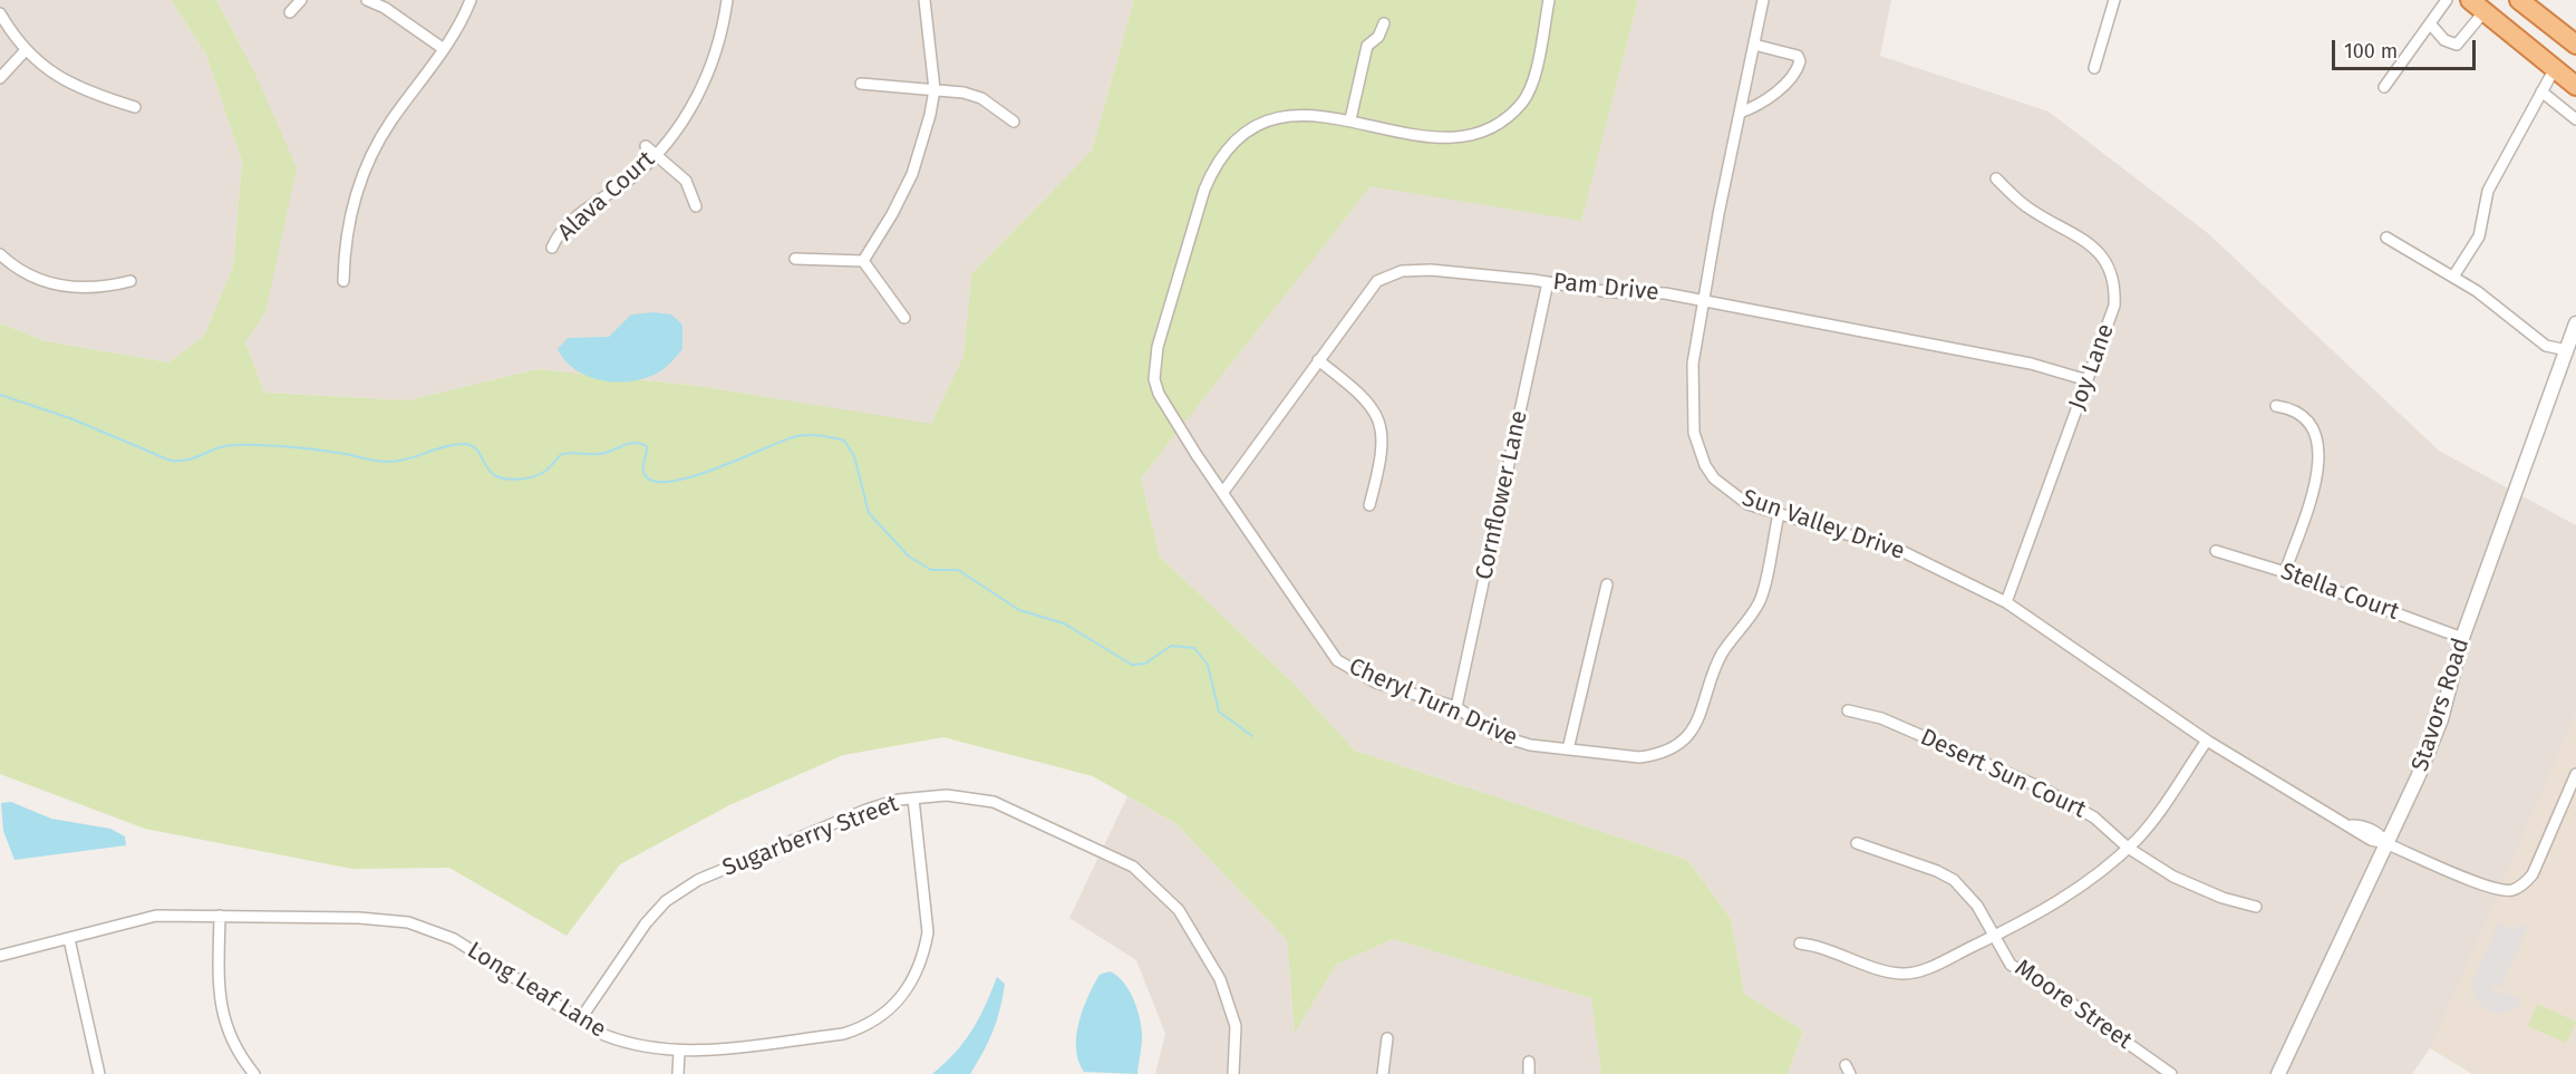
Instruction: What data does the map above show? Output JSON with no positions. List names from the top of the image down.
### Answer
{
  "streets": {
    "street": [
      "Alava Court",
      "Pam Drive",
      "Joy Lane",
      "Cornflower Lane",
      "Sun Valley Drive",
      "Stella Court",
      "Cheryl Turn Drive",
      "Stavors Road",
      "Desert Sun Court",
      "Sugarberry Street",
      "Long Leaf Lane",
      "Moore Street"
    ]
  },
  "crossings": [
    ["Pam Drive", "Joy Lane"],
    ["Pam Drive", "Cornflower Lane"],
    ["Pam Drive", "Sun Valley Drive"],
    ["Pam Drive", "Cheryl Turn Drive"],
    ["Joy Lane", "Sun Valley Drive"],
    ["Cornflower Lane", "Cheryl Turn Drive"],
    ["Sun Valley Drive", "Cheryl Turn Drive"],
    ["Sun Valley Drive", "Stavors Road"],
    ["Stella Court", "Stavors Road"],
    ["Sugarberry Street", "Long Leaf Lane"]
  ],
  "scale_bar": "100 m"
}
